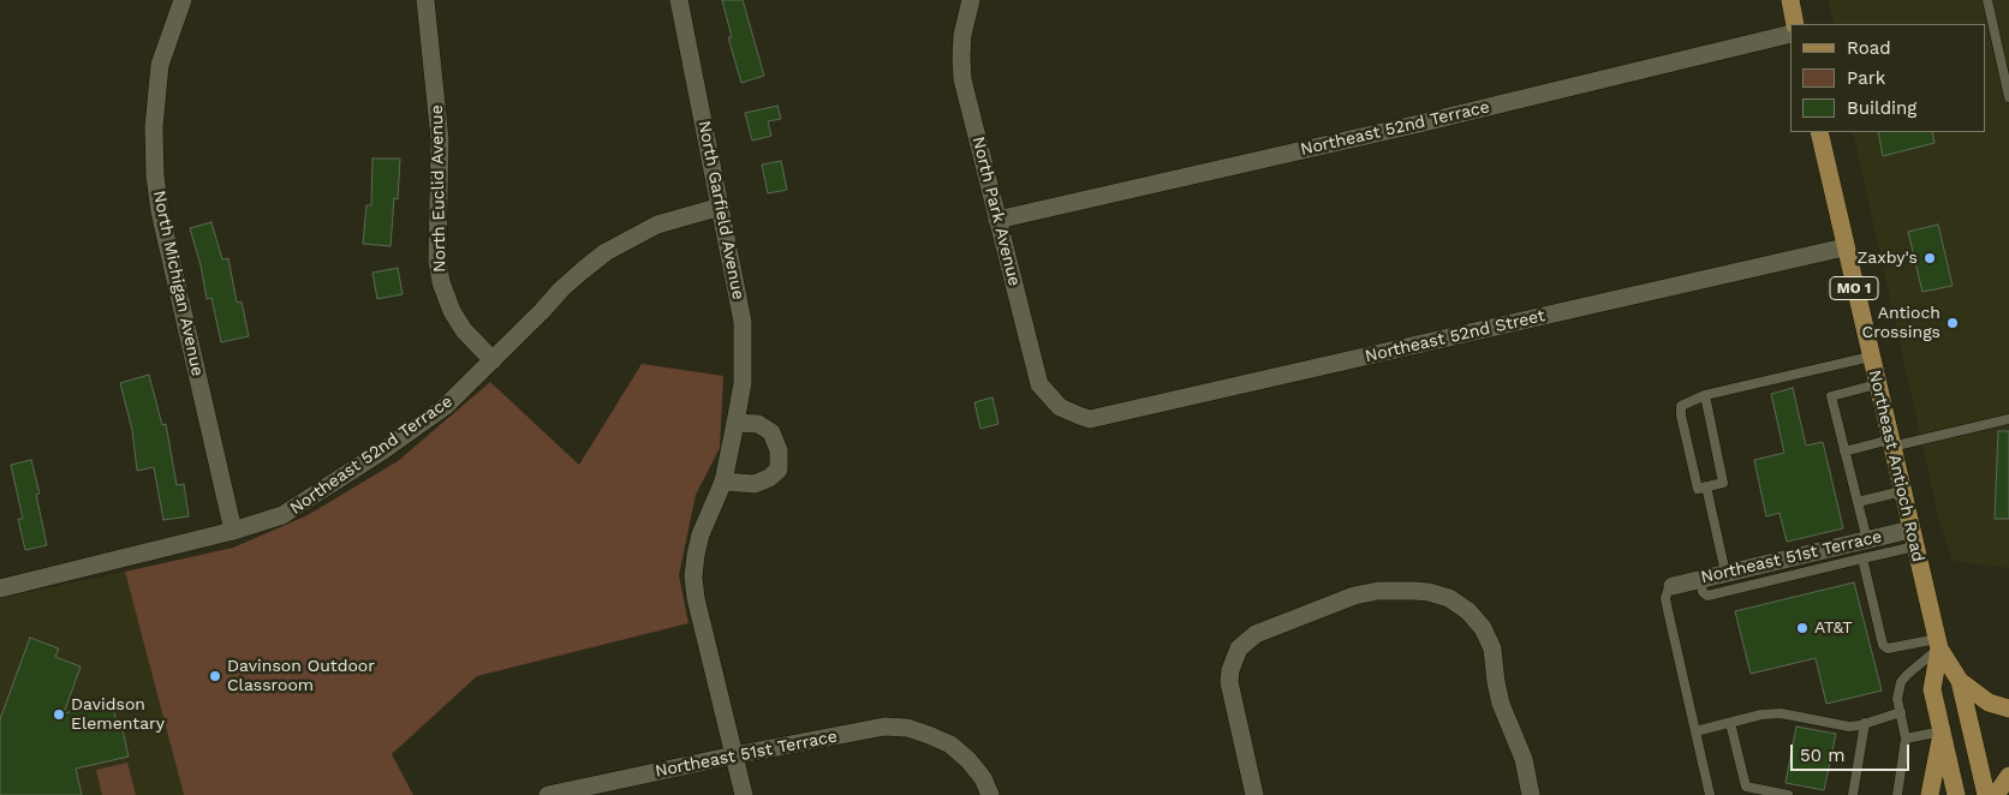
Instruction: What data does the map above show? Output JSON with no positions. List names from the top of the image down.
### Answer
{
  "streets": {
    "main road": ["MO 1", "Northeast Antioch Road"],
    "street": [
      "Northeast 52nd Terrace",
      "North Euclid Avenue",
      "North Garfield Avenue",
      "North Park Avenue",
      "North Michigan Avenue",
      "Northeast 52nd Street",
      "Northeast 51st Terrace"
    ]
  },
  "crossings": [
    ["Northeast 52nd Terrace", "North Euclid Avenue"],
    ["Northeast 52nd Terrace", "North Garfield Avenue"],
    ["Northeast 52nd Terrace", "North Park Avenue"],
    ["Northeast 52nd Terrace", "North Michigan Avenue"],
    ["North Garfield Avenue", "Northeast 51st Terrace"],
    ["North Park Avenue", "Northeast 52nd Street"],
    ["MO 1", "Northeast Antioch Road"],
    ["Northeast 52nd Street", "Northeast Antioch Road"],
    ["Northeast Antioch Road", "Northeast 51st Terrace"]
  ],
  "places": [
    "Zaxby's",
    "Antioch Crossings",
    "AT&T",
    "Davinson Outdoor Classroom",
    "Davidson Elementary"
  ],
  "legend": ["Road", "Park", "Building"],
  "scale_bar": "50 m"
}
